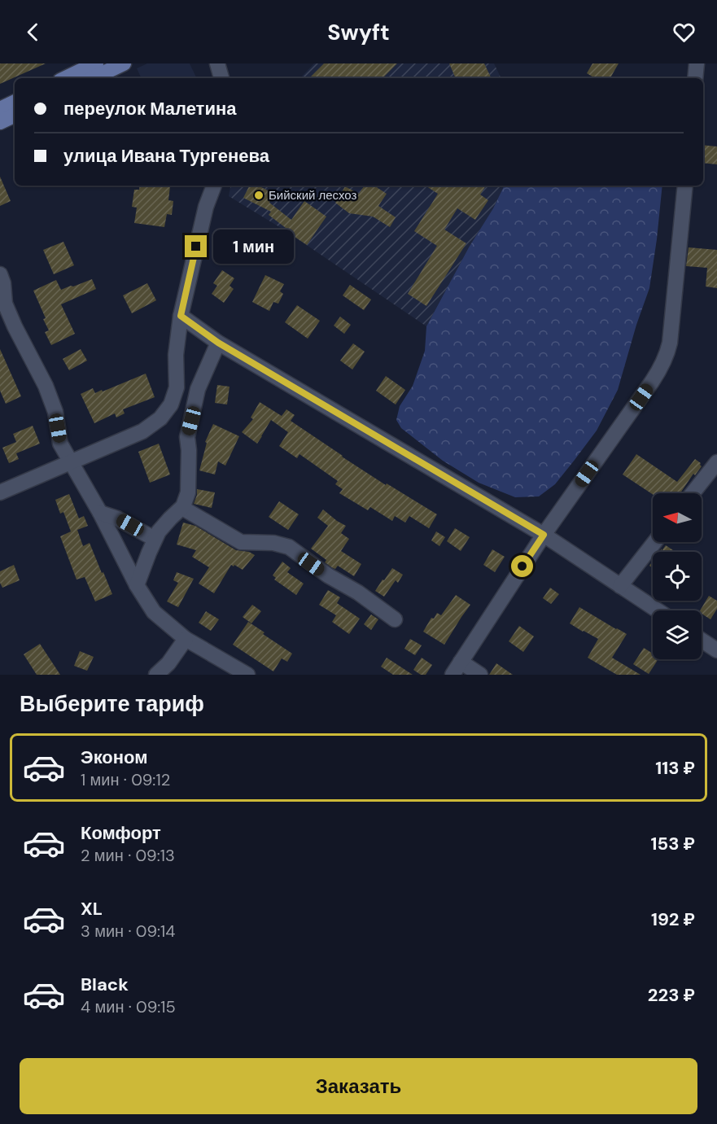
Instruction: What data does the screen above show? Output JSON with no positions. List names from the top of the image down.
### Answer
{
  "places": ["Бийский лесхоз"],
  "north": "left",
  "page": {
    "header": "Swyft",
    "banner": ["переулок Малетина", "улица Ивана Тургенева"],
    "bubble": "1 мин",
    "heading": "Выберите тариф",
    "list": [
      {
        "name": "Эконом",
        "note": "1 мин · 09:12",
        "value": "113 ₽"
      },
      {
        "name": "Комфорт",
        "note": "2 мин · 09:13",
        "value": "153 ₽"
      },
      {
        "name": "XL",
        "note": "3 мин · 09:14",
        "value": "192 ₽"
      },
      {
        "name": "Black",
        "note": "4 мин · 09:15",
        "value": "223 ₽"
      }
    ],
    "buttons": "Заказать"
  }
}
